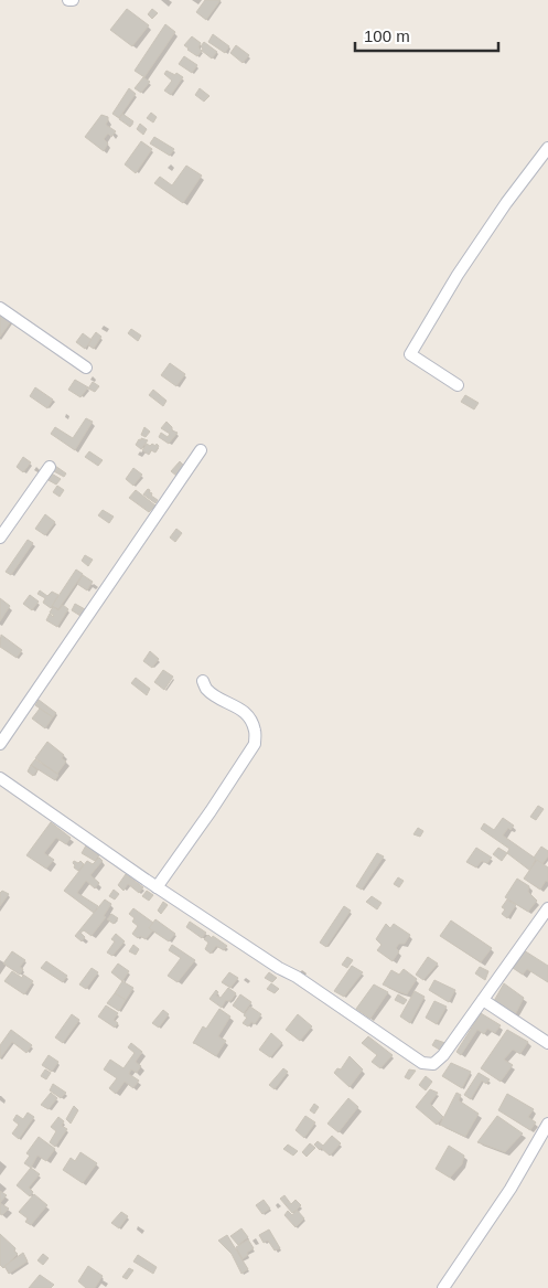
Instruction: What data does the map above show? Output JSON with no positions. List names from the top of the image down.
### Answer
{
  "scale_bar": "100 m"
}
